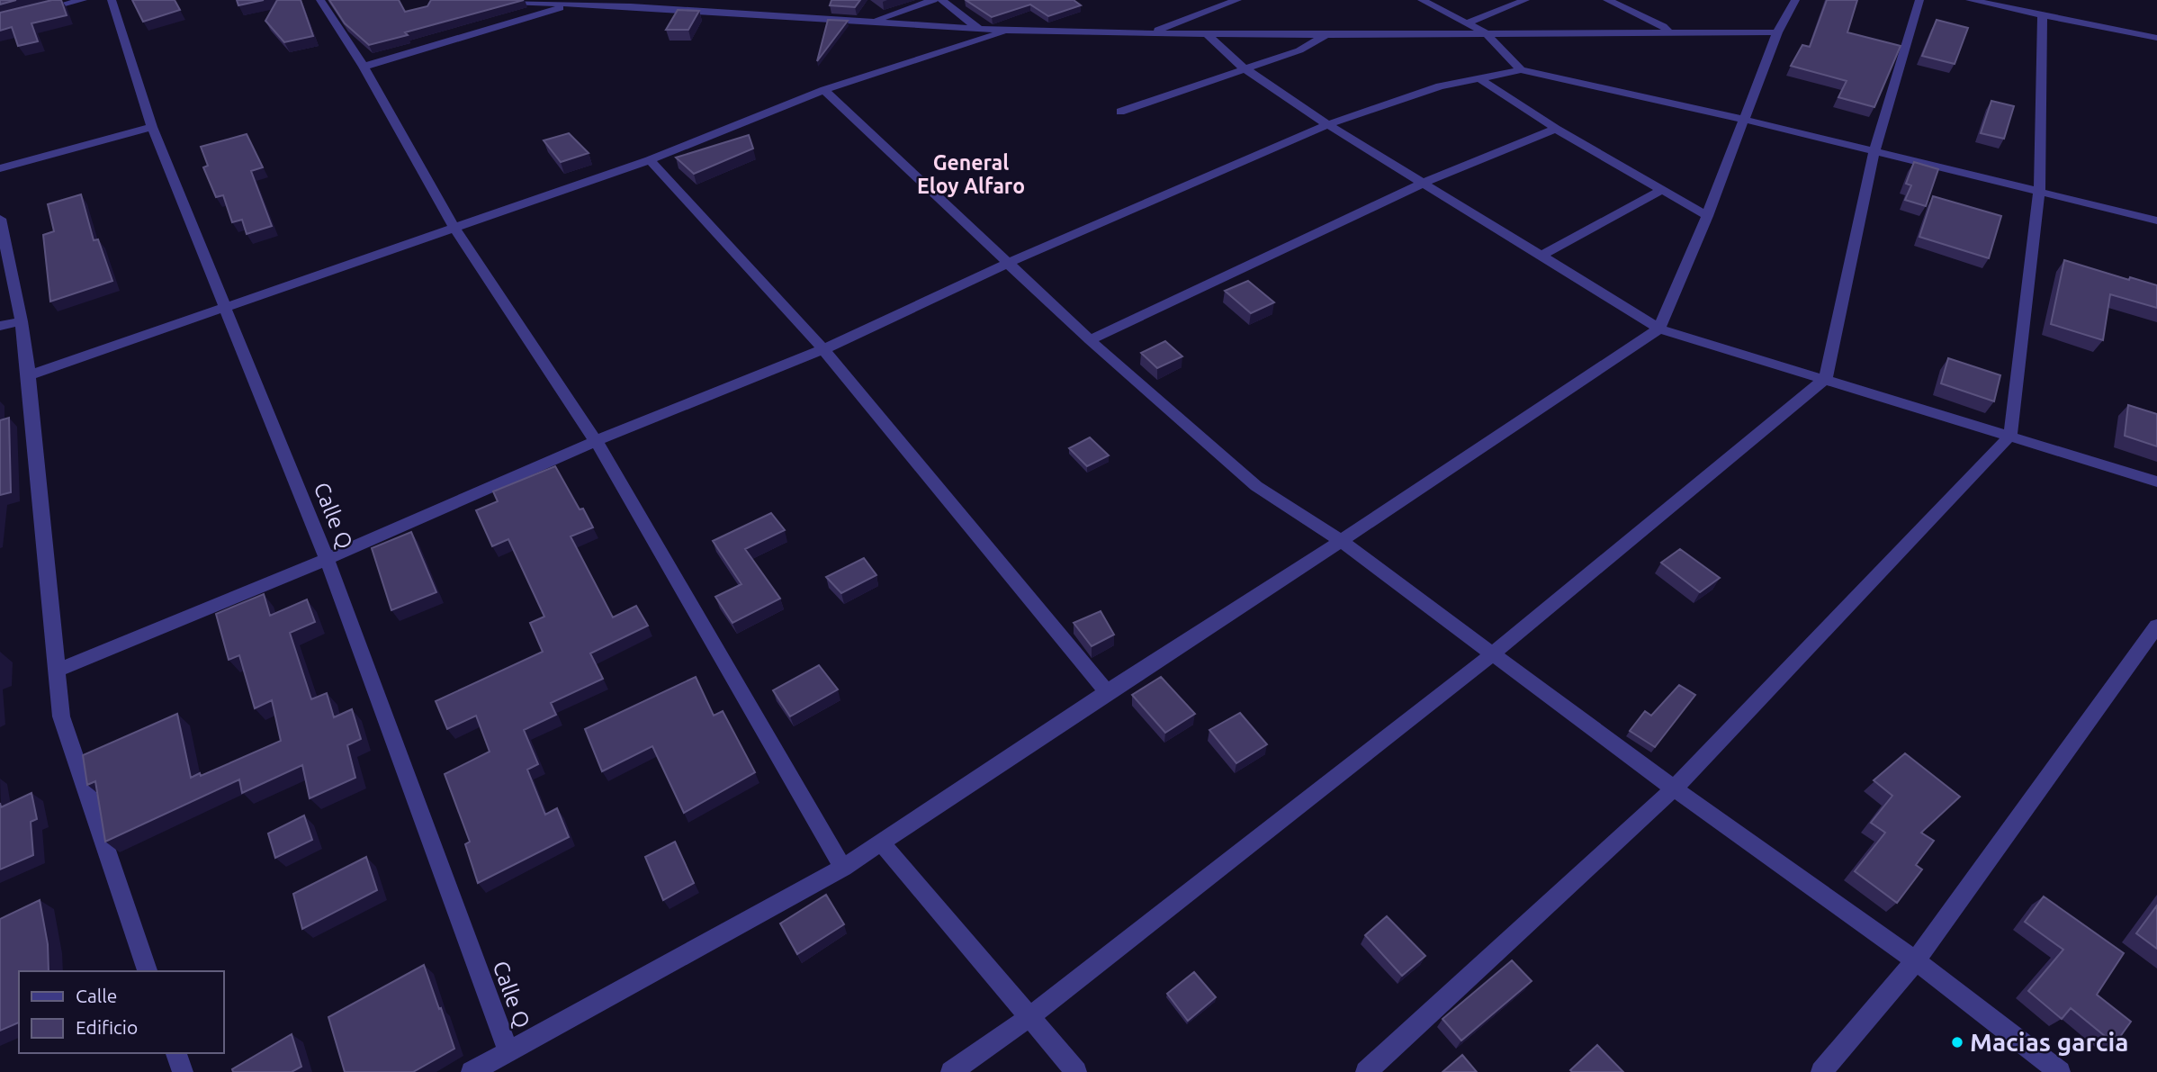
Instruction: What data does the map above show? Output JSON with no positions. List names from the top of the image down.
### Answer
{
  "streets": {
    "street": ["Calle Q"]
  },
  "districts": ["General Eloy Alfaro"],
  "places": ["Macias garcia"],
  "legend": ["Calle", "Edificio"]
}
